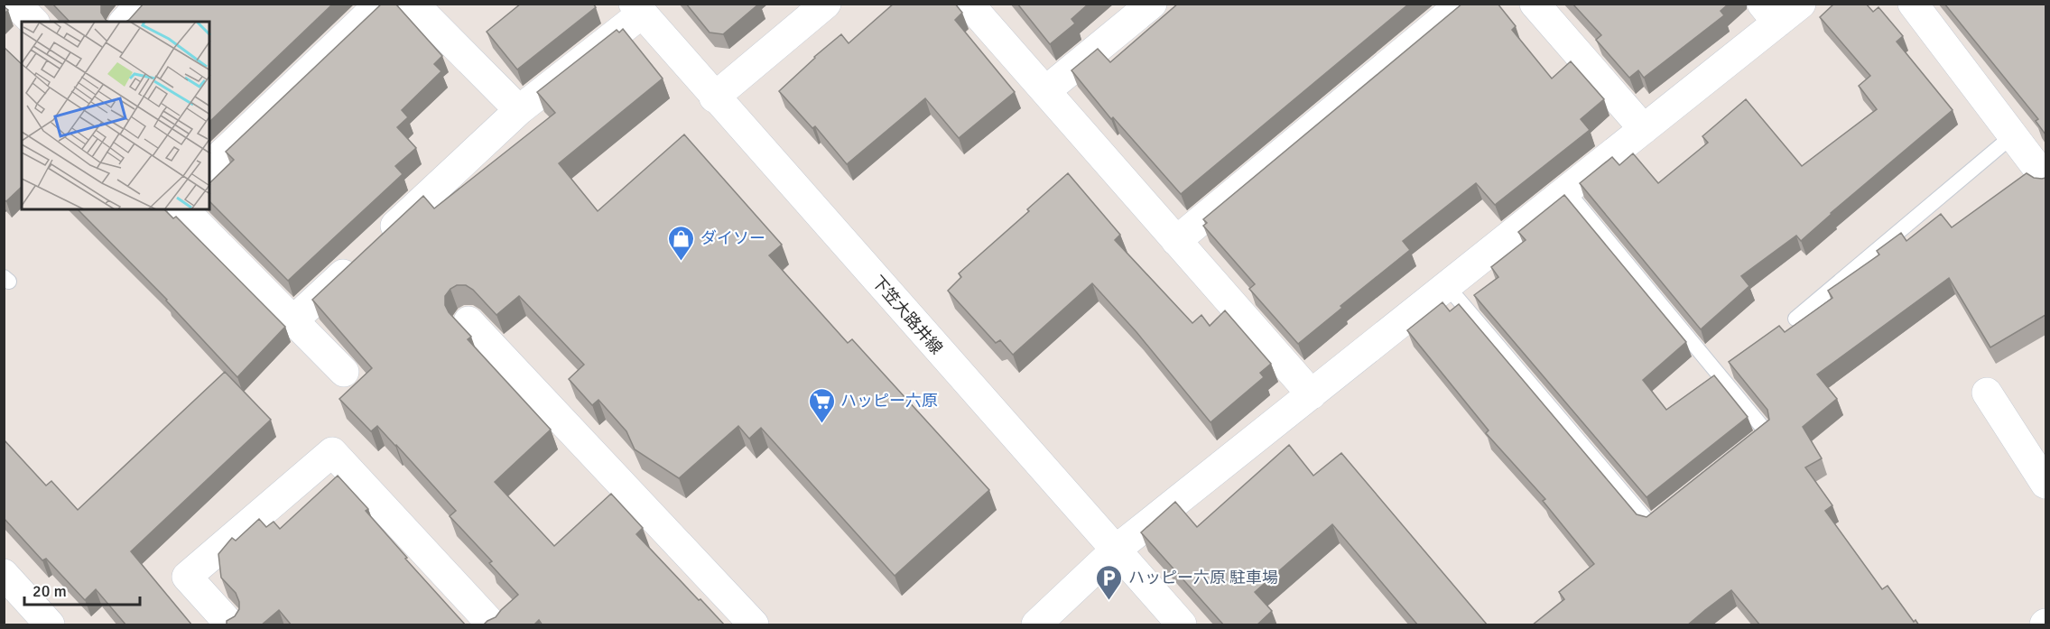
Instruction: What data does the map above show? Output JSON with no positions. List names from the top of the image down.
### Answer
{
  "streets": {
    "street": ["下笠大路井線"]
  },
  "places": {
    "shop": ["ダイソー"],
    "supermarket": ["ハッピー六原"],
    "parking": ["ハッピー六原 駐車場"]
  },
  "scale_bar": "20 m"
}
